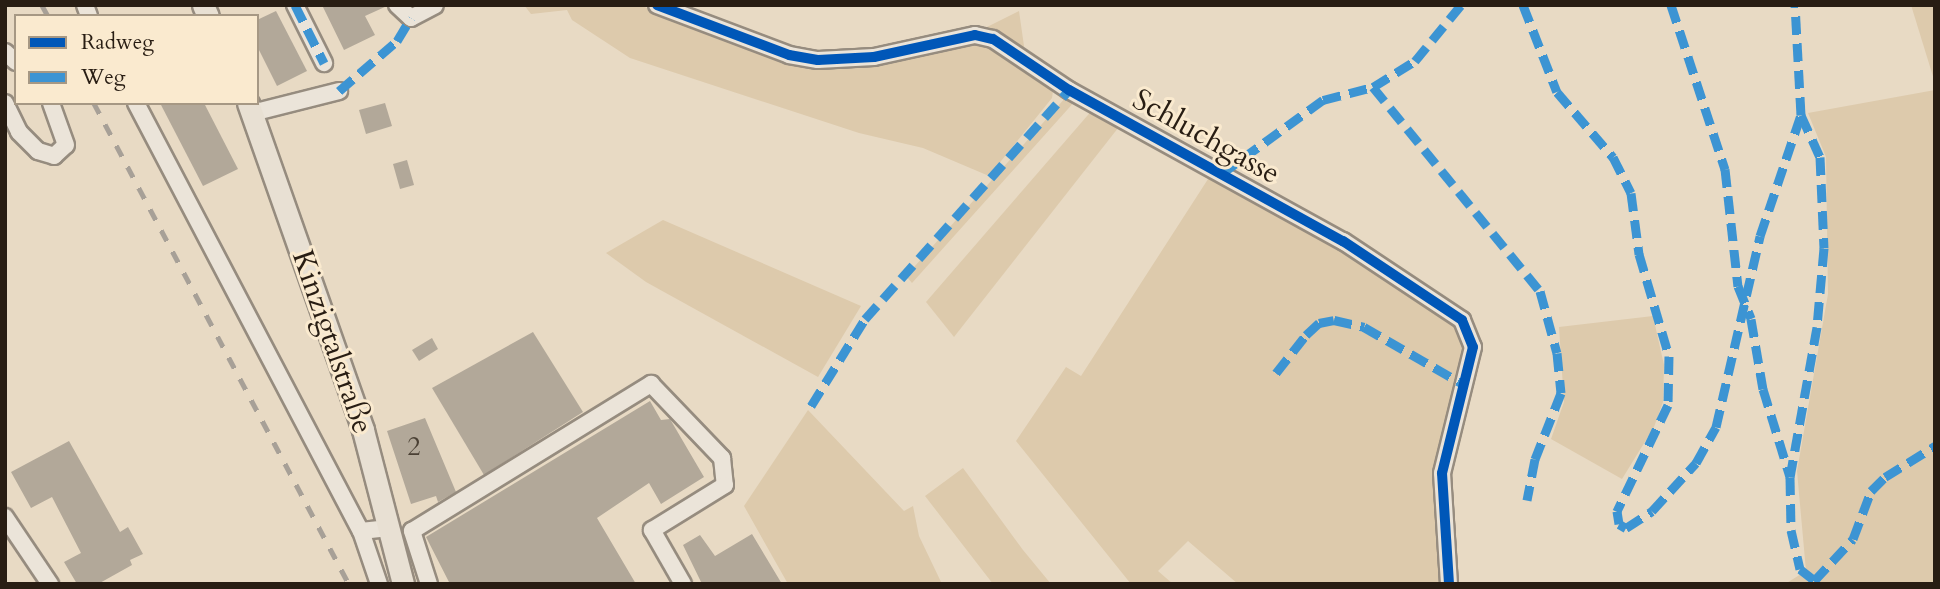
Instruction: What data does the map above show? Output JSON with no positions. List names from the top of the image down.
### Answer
{
  "streets": {
    "main road": ["Kinzigtalstraße"],
    "street": ["Schluchgasse"]
  },
  "house_numbers": ["2"],
  "legend": ["Radweg", "Weg"]
}
